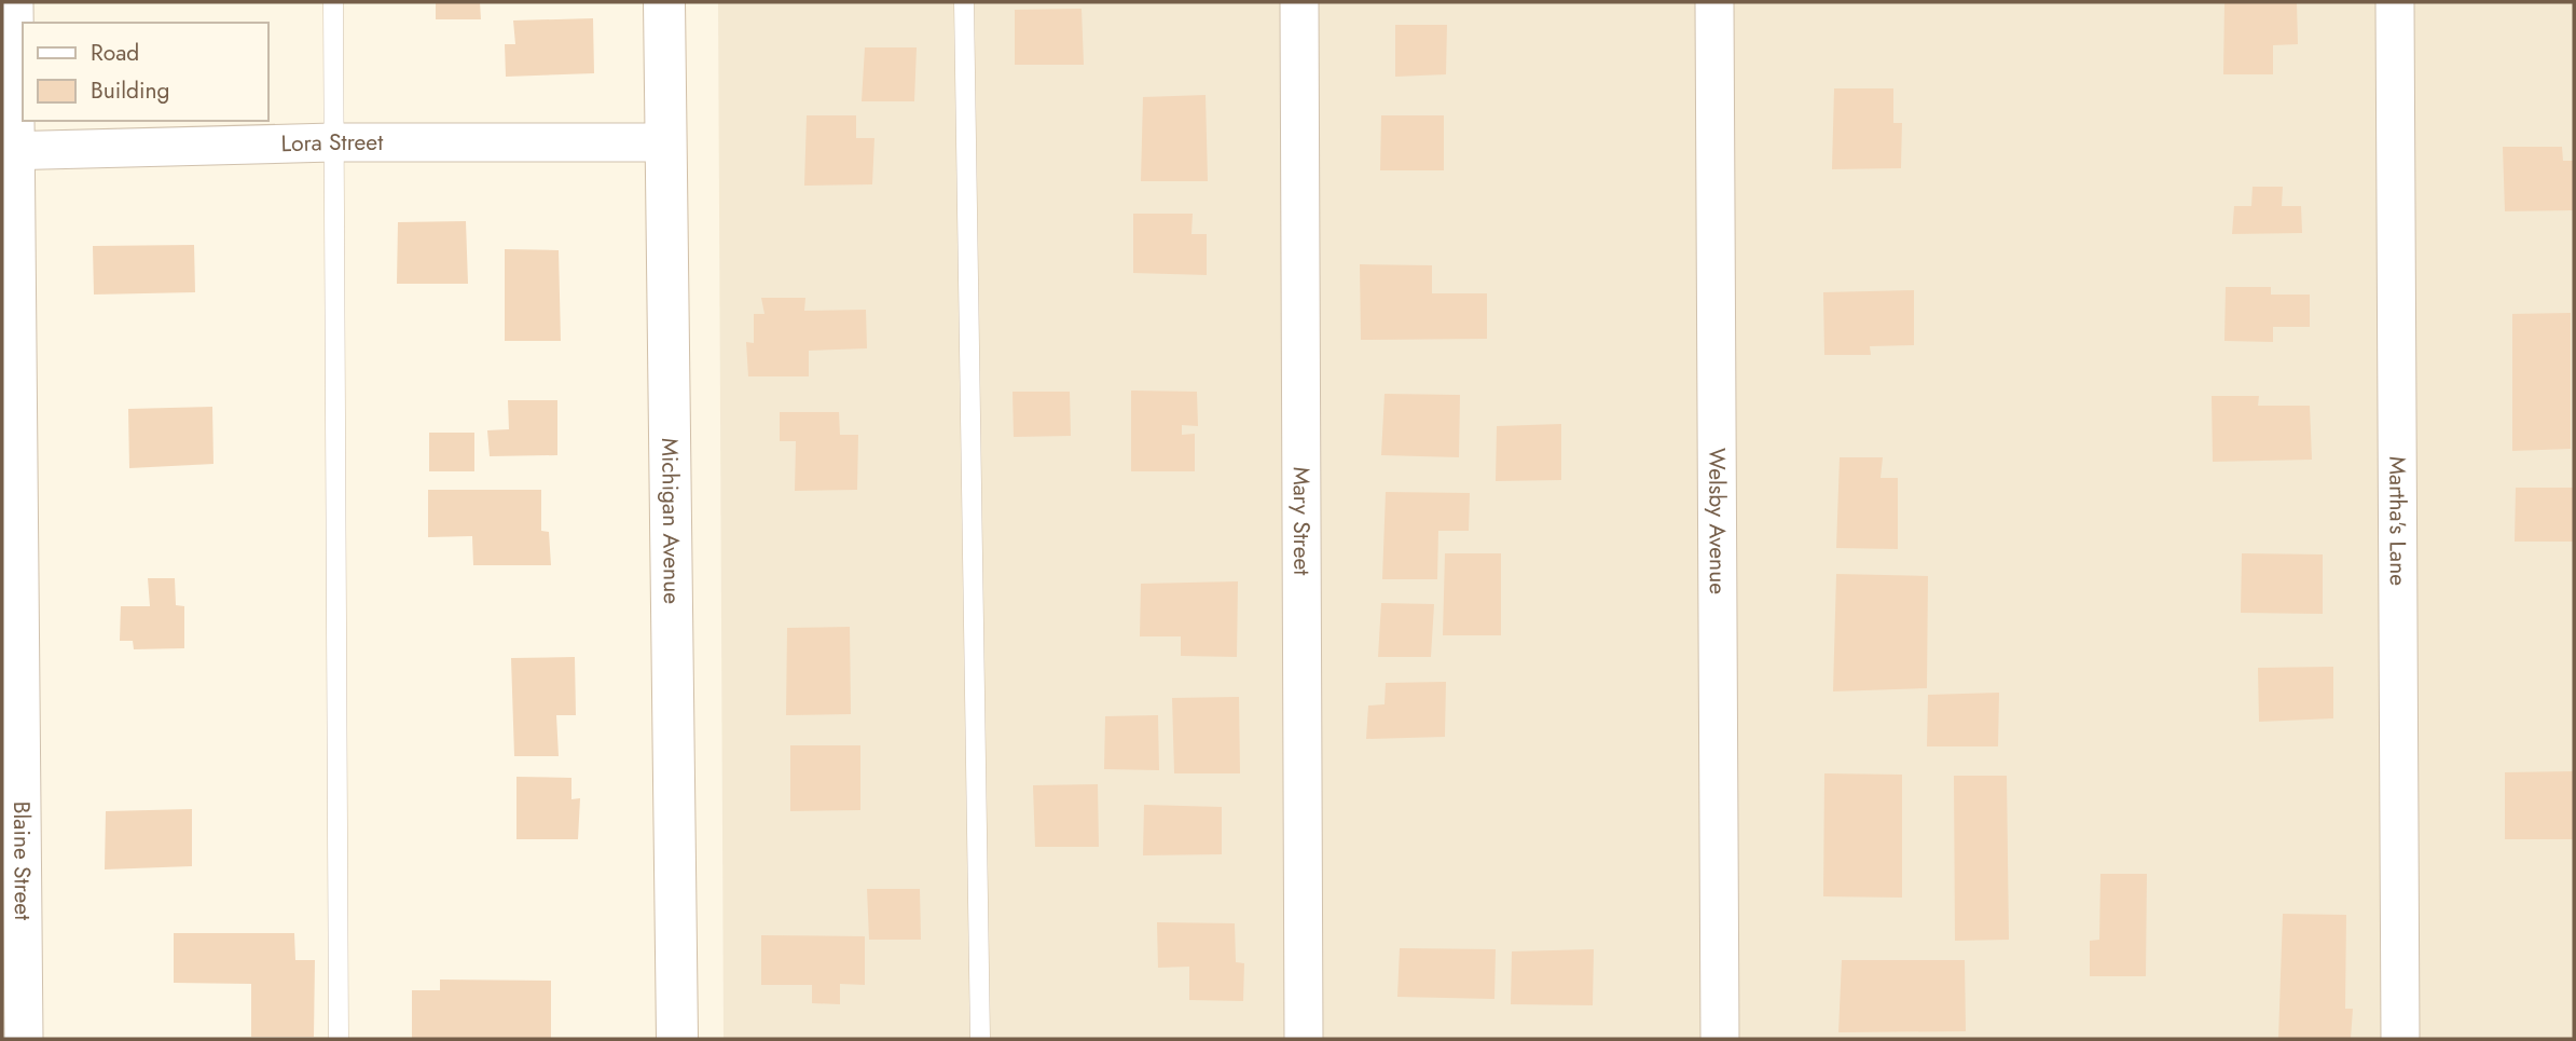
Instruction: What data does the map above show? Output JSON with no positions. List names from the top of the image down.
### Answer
{
  "streets": {
    "street": [
      "Lora Street",
      "Mary Street",
      "Martha's Lane",
      "Michigan Avenue",
      "Welsby Avenue",
      "Blaine Street"
    ]
  },
  "crossings": [
    ["Lora Street", "Michigan Avenue"],
    ["Lora Street", "Blaine Street"]
  ],
  "legend": ["Road", "Building"]
}
